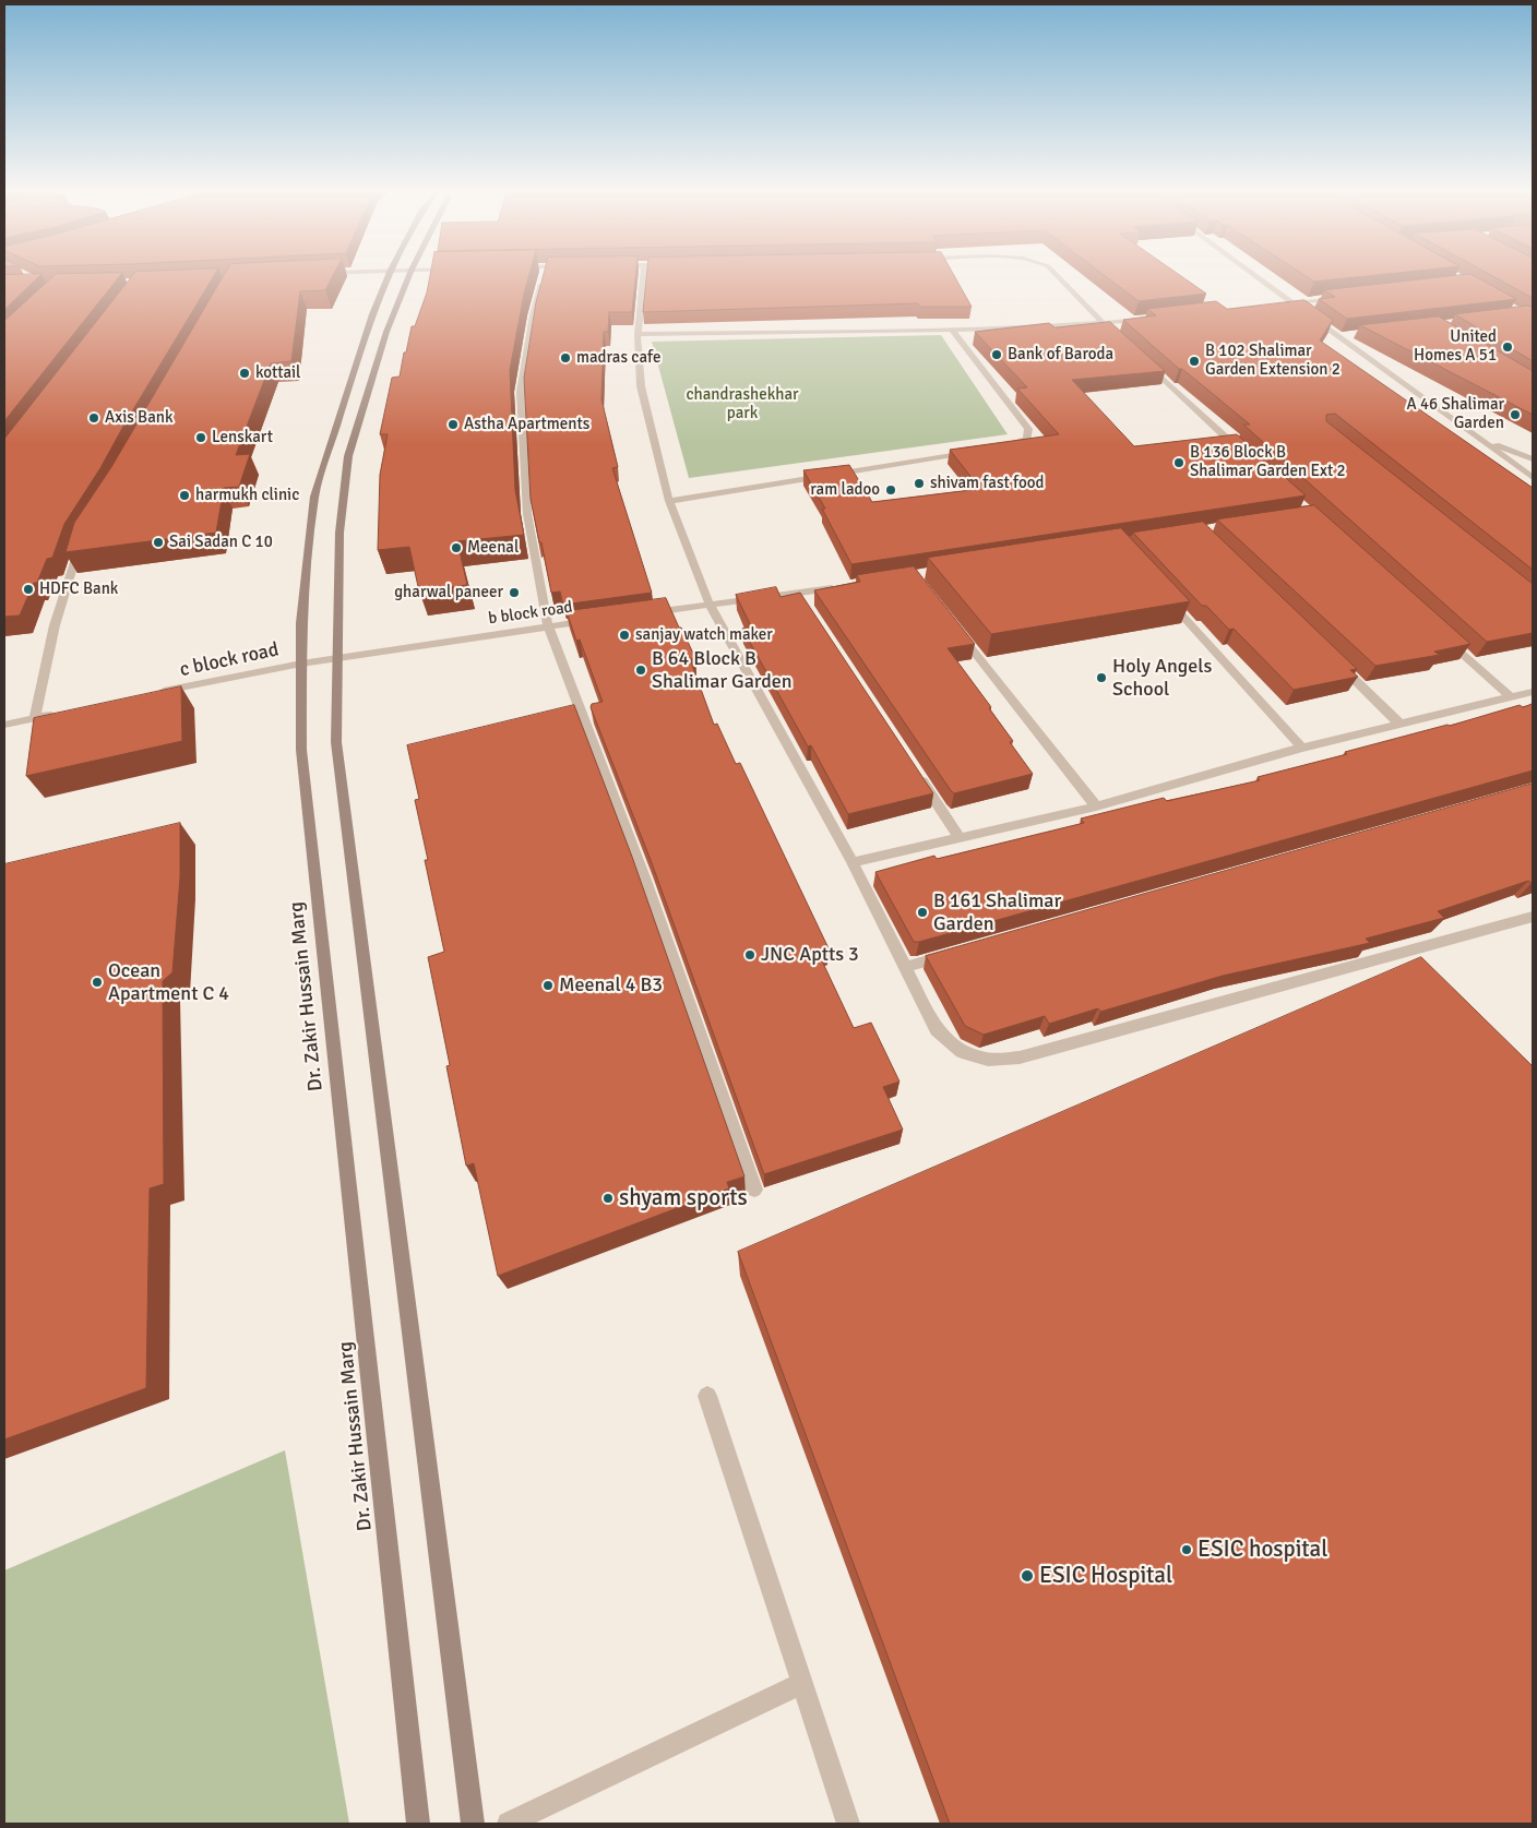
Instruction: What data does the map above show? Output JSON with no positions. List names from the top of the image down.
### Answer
{
  "streets": {
    "street": ["b block road", "c block road", "Dr. Zakir Hussain Marg"]
  },
  "crossings": [
    ["b block road", "c block road"],
    ["b block road", "Dr. Zakir Hussain Marg"],
    ["c block road", "Dr. Zakir Hussain Marg"]
  ],
  "parks": ["chandrashekhar park"],
  "places": [
    "United Homes A 51",
    "Bank of Baroda",
    "madras cafe",
    "B 102 Shalimar Garden Extension 2",
    "kottail",
    "A 46 Shalimar Garden",
    "Axis Bank",
    "Astha Apartments",
    "Lenskart",
    "B 136 Block B Shalimar Garden Ext 2",
    "shivam fast food",
    "ram ladoo",
    "harmukh clinic",
    "Sai Sadan C 10",
    "Meenal",
    "HDFC Bank",
    "gharwal paneer",
    "sanjay watch maker",
    "B 64 Block B Shalimar Garden",
    "Holy Angels School",
    "B 161 Shalimar Garden",
    "JNC Aptts 3",
    "Ocean Apartment C 4",
    "Meenal 4 B3",
    "shyam sports",
    "ESIC hospital",
    "ESIC Hospital"
  ]
}
